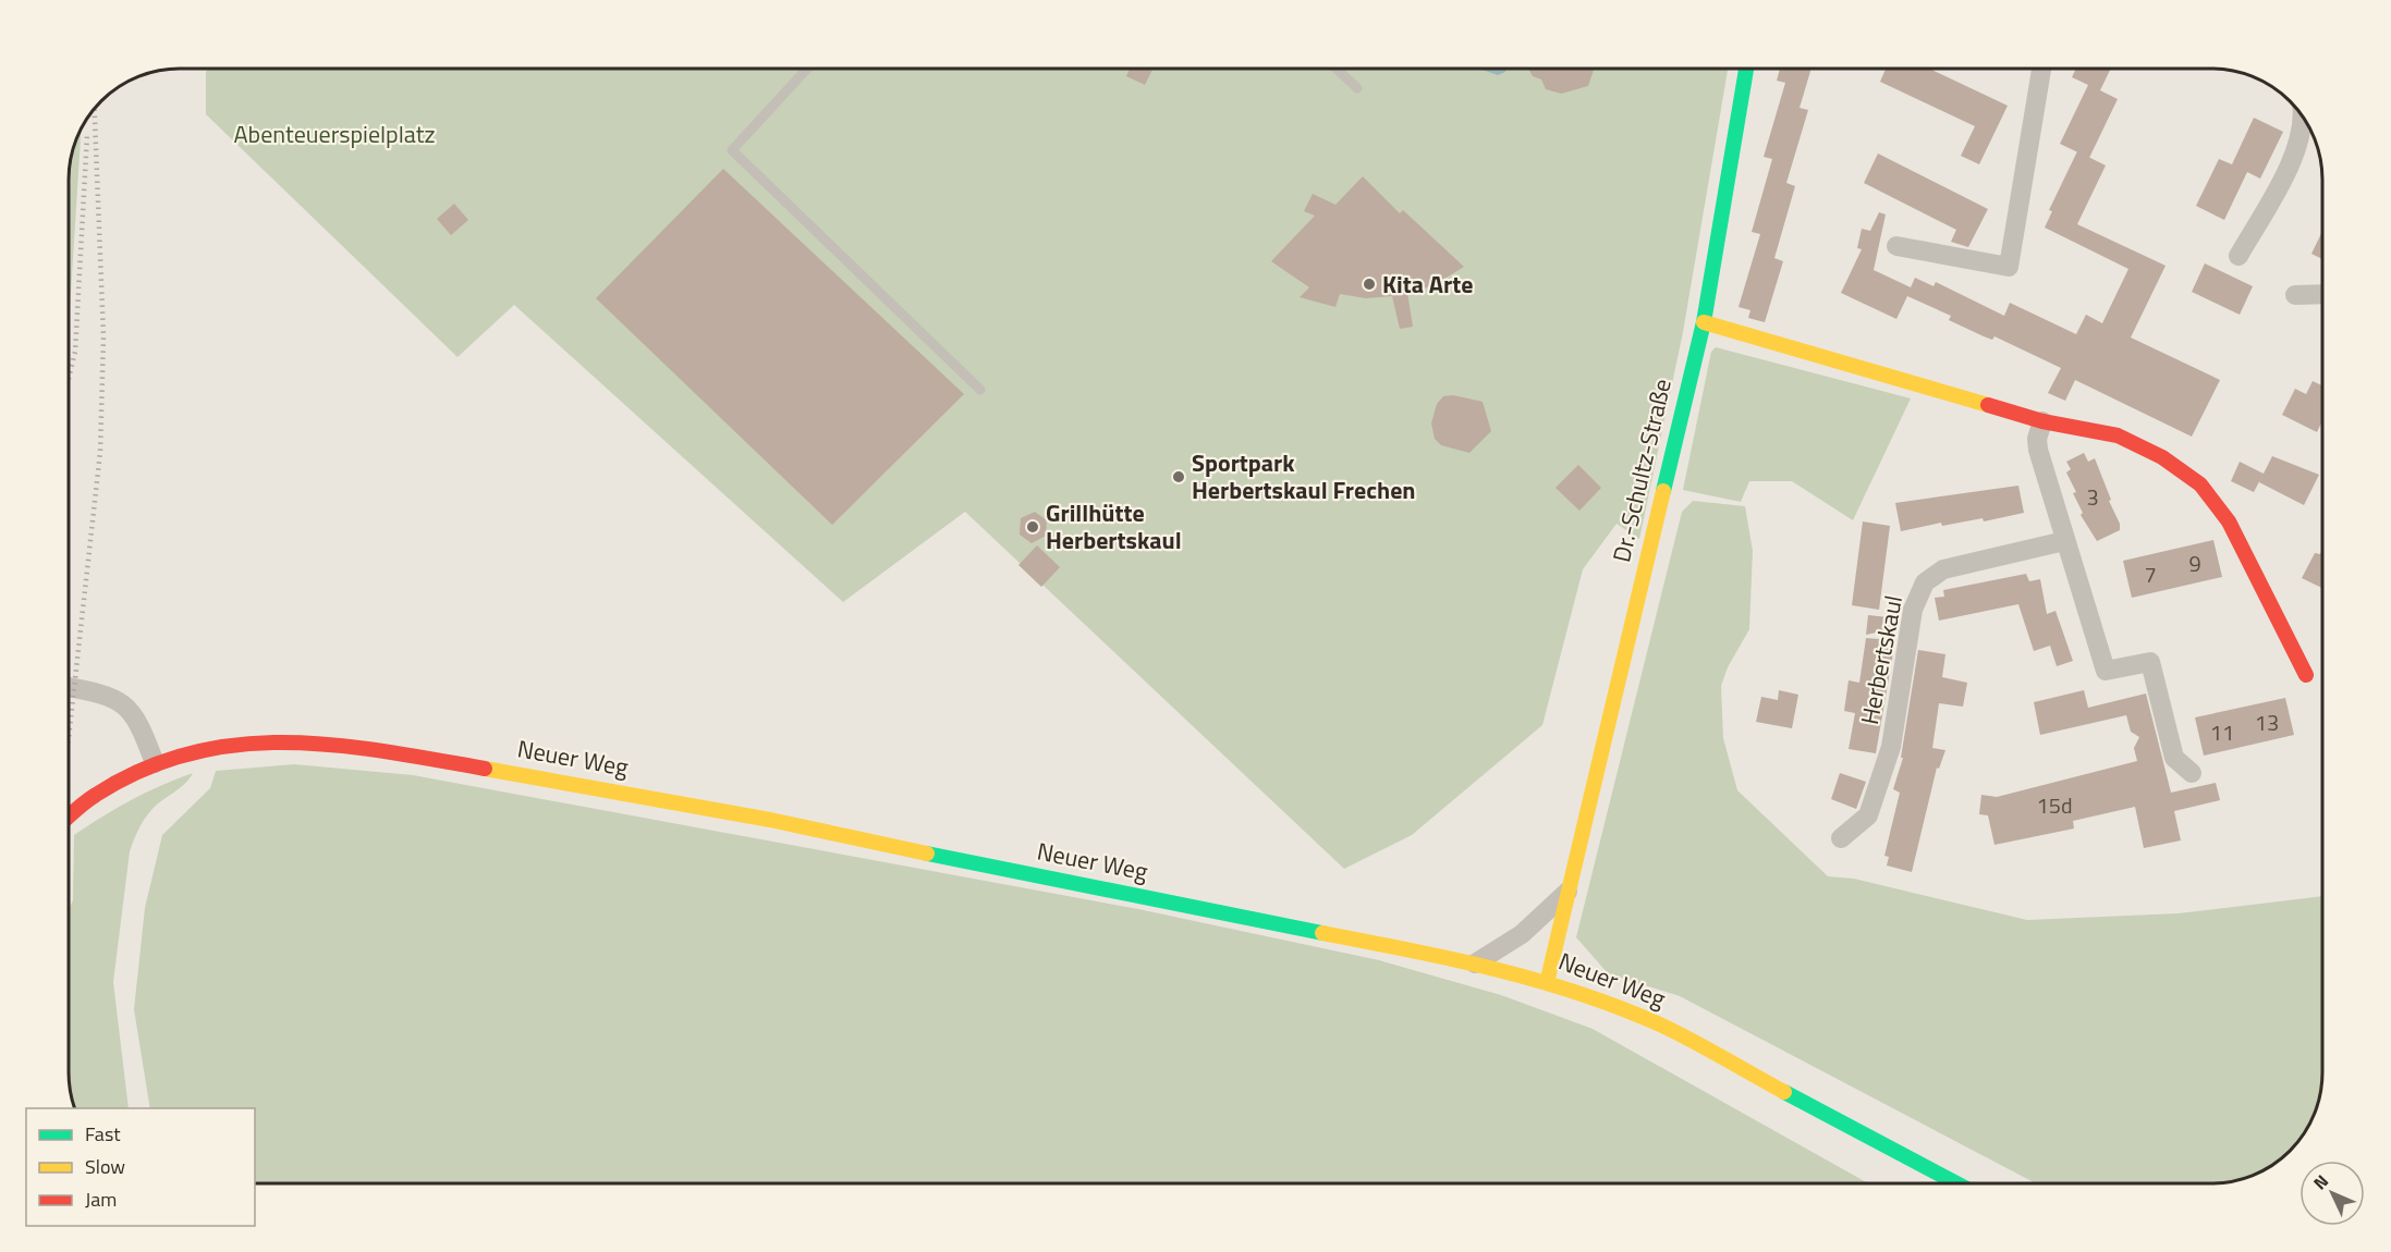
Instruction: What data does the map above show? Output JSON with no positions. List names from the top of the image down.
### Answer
{
  "streets": {
    "main road": ["Dr.-Schultz-Straße", "Neuer Weg"],
    "street": ["Herbertskaul"]
  },
  "crossings": [
    ["Dr.-Schultz-Straße", "Neuer Weg"]
  ],
  "parks": ["Abenteuerspielplatz"],
  "places": ["Kita Arte", "Sportpark Herbertskaul Frechen", "Grillhütte Herbertskaul"],
  "house_numbers": [
    "3",
    "9",
    "7",
    "13",
    "11",
    "15d"
  ],
  "legend": ["Fast", "Slow", "Jam"],
  "north": "top left"
}
